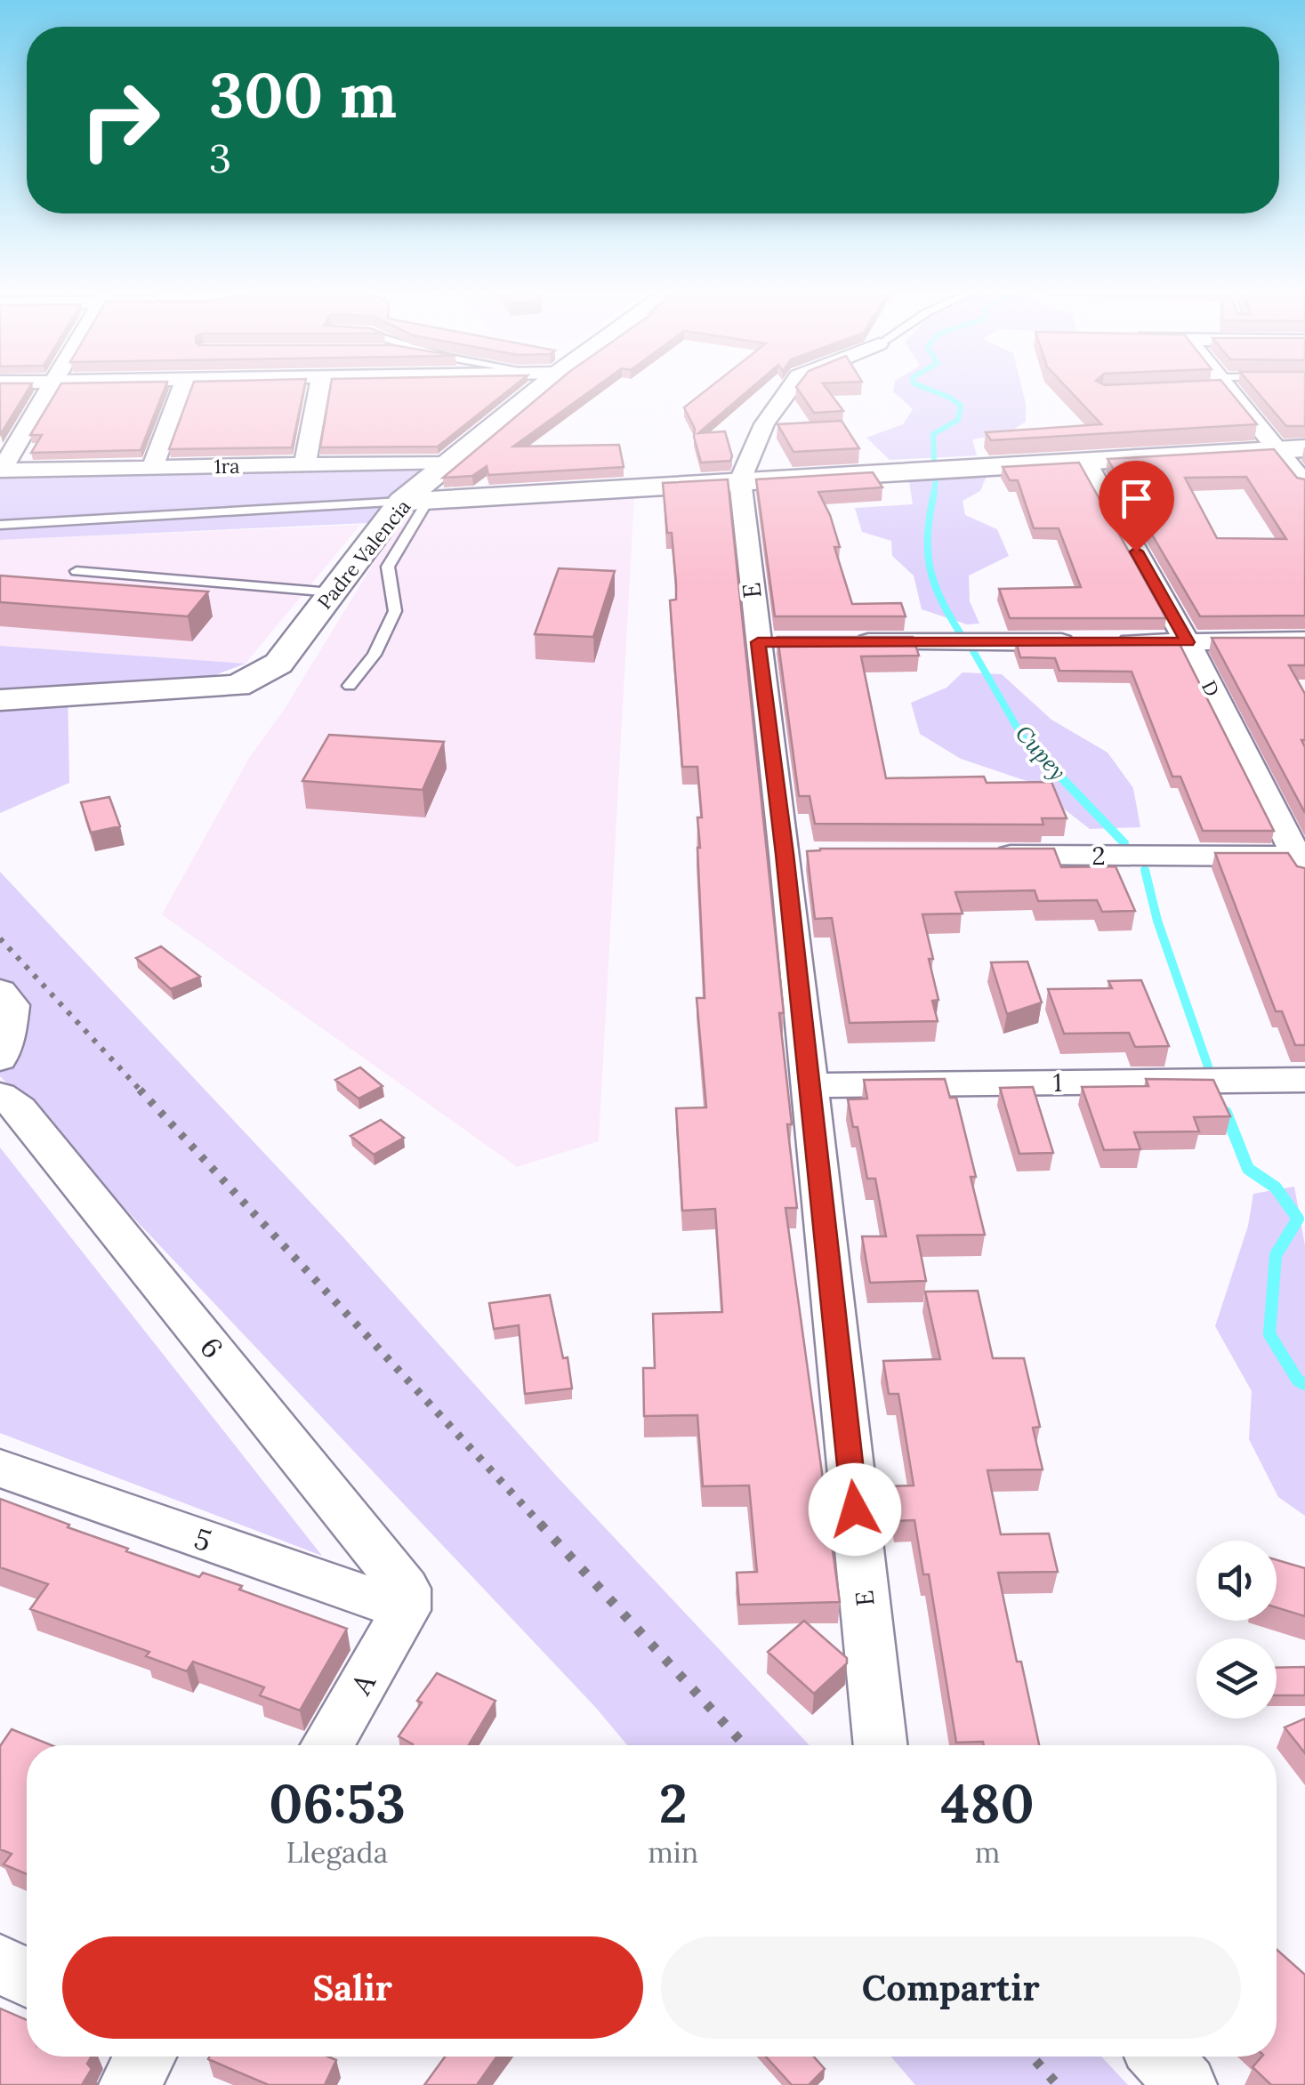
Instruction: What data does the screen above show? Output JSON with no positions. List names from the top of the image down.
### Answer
{
  "streets": {
    "street": [
      "1ra",
      "Padre Valencia",
      "E",
      "D",
      "2",
      "1",
      "6",
      "5",
      "A"
    ]
  },
  "crossings": [
    ["1ra", "Padre Valencia"],
    ["E", "1"],
    ["D", "2"],
    ["6", "5"],
    ["6", "A"],
    ["5", "A"]
  ],
  "water": ["Cupey"],
  "page": {
    "turn": ["300 m", "3"],
    "eta": [
      "06:53",
      "Llegada",
      "2",
      "min",
      "480",
      "m"
    ],
    "buttons": ["Salir", "Compartir"]
  }
}
